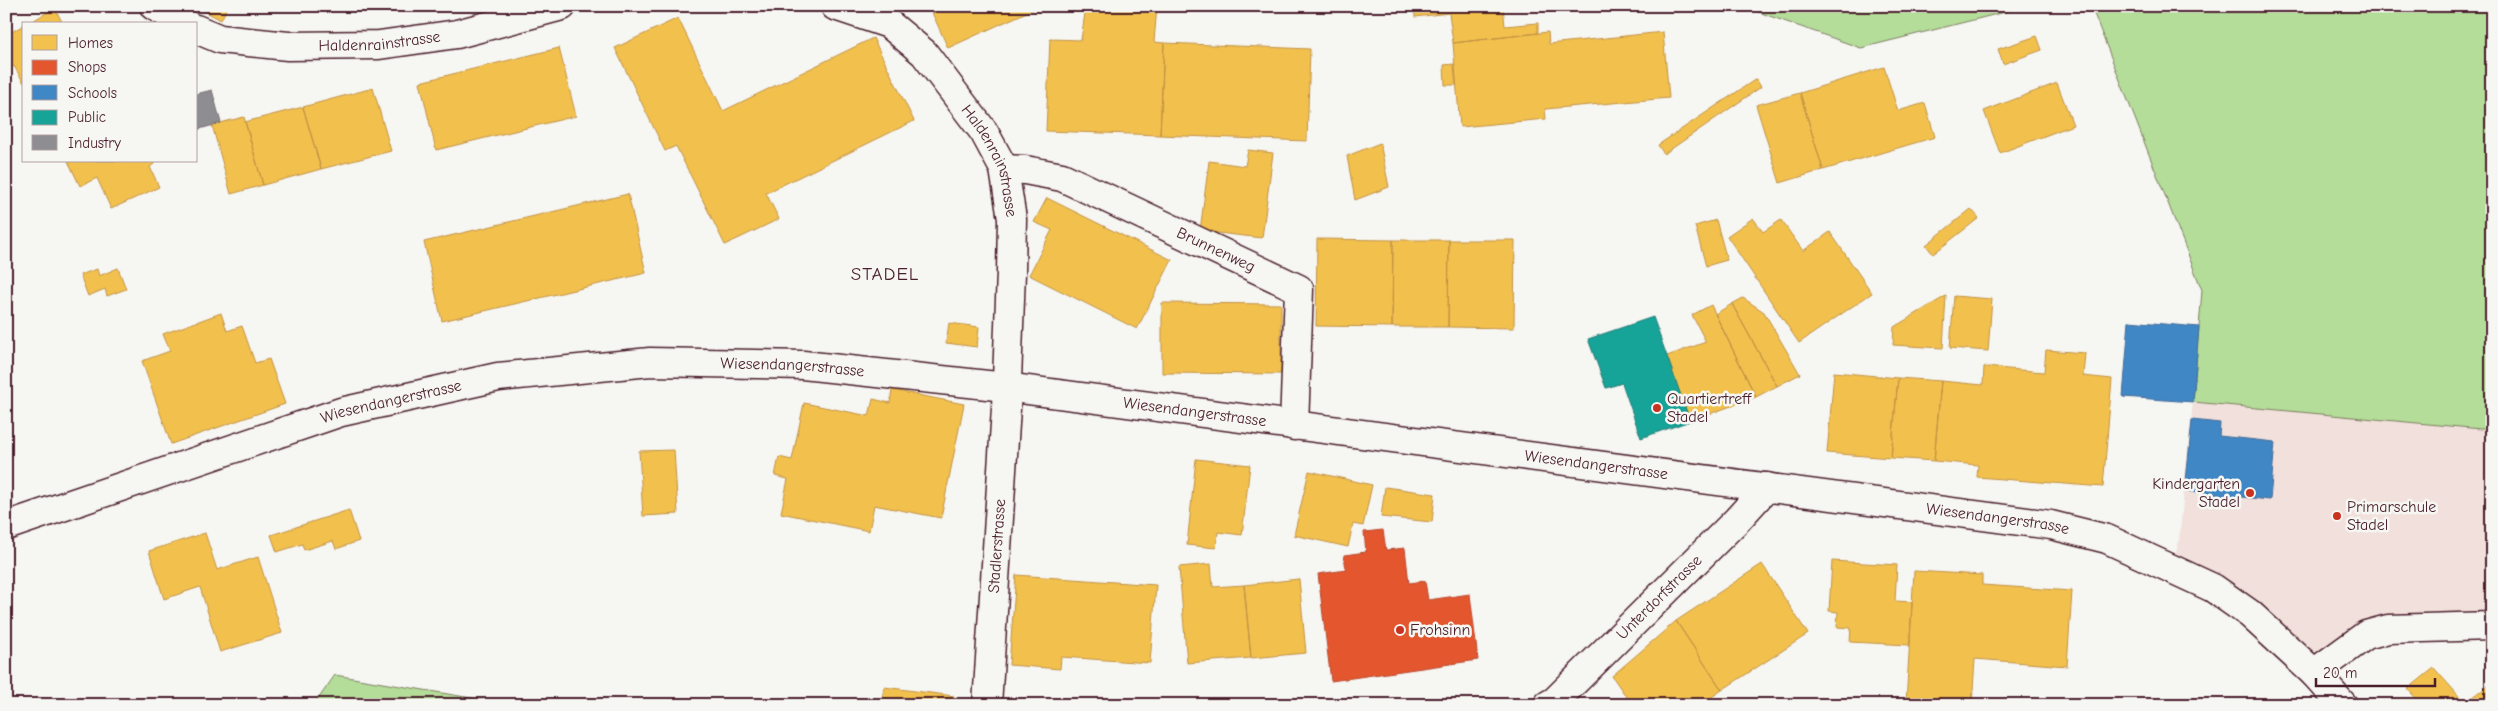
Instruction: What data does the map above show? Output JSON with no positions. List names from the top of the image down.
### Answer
{
  "streets": {
    "main road": [
      "Haldenrainstrasse",
      "Brunnenweg",
      "Wiesendangerstrasse",
      "Stadlerstrasse",
      "Unterdorfstrasse"
    ]
  },
  "crossings": [
    ["Haldenrainstrasse", "Brunnenweg"],
    ["Haldenrainstrasse", "Wiesendangerstrasse"],
    ["Haldenrainstrasse", "Stadlerstrasse"],
    ["Brunnenweg", "Wiesendangerstrasse"],
    ["Wiesendangerstrasse", "Stadlerstrasse"],
    ["Wiesendangerstrasse", "Unterdorfstrasse"]
  ],
  "districts": ["STADEL"],
  "places": [
    "Quartiertreff Stadel",
    "Kindergarten Stadel",
    "Primarschule Stadel",
    "Frohsinn"
  ],
  "legend": [
    "Homes",
    "Shops",
    "Schools",
    "Public",
    "Industry"
  ],
  "scale_bar": "20 m"
}
